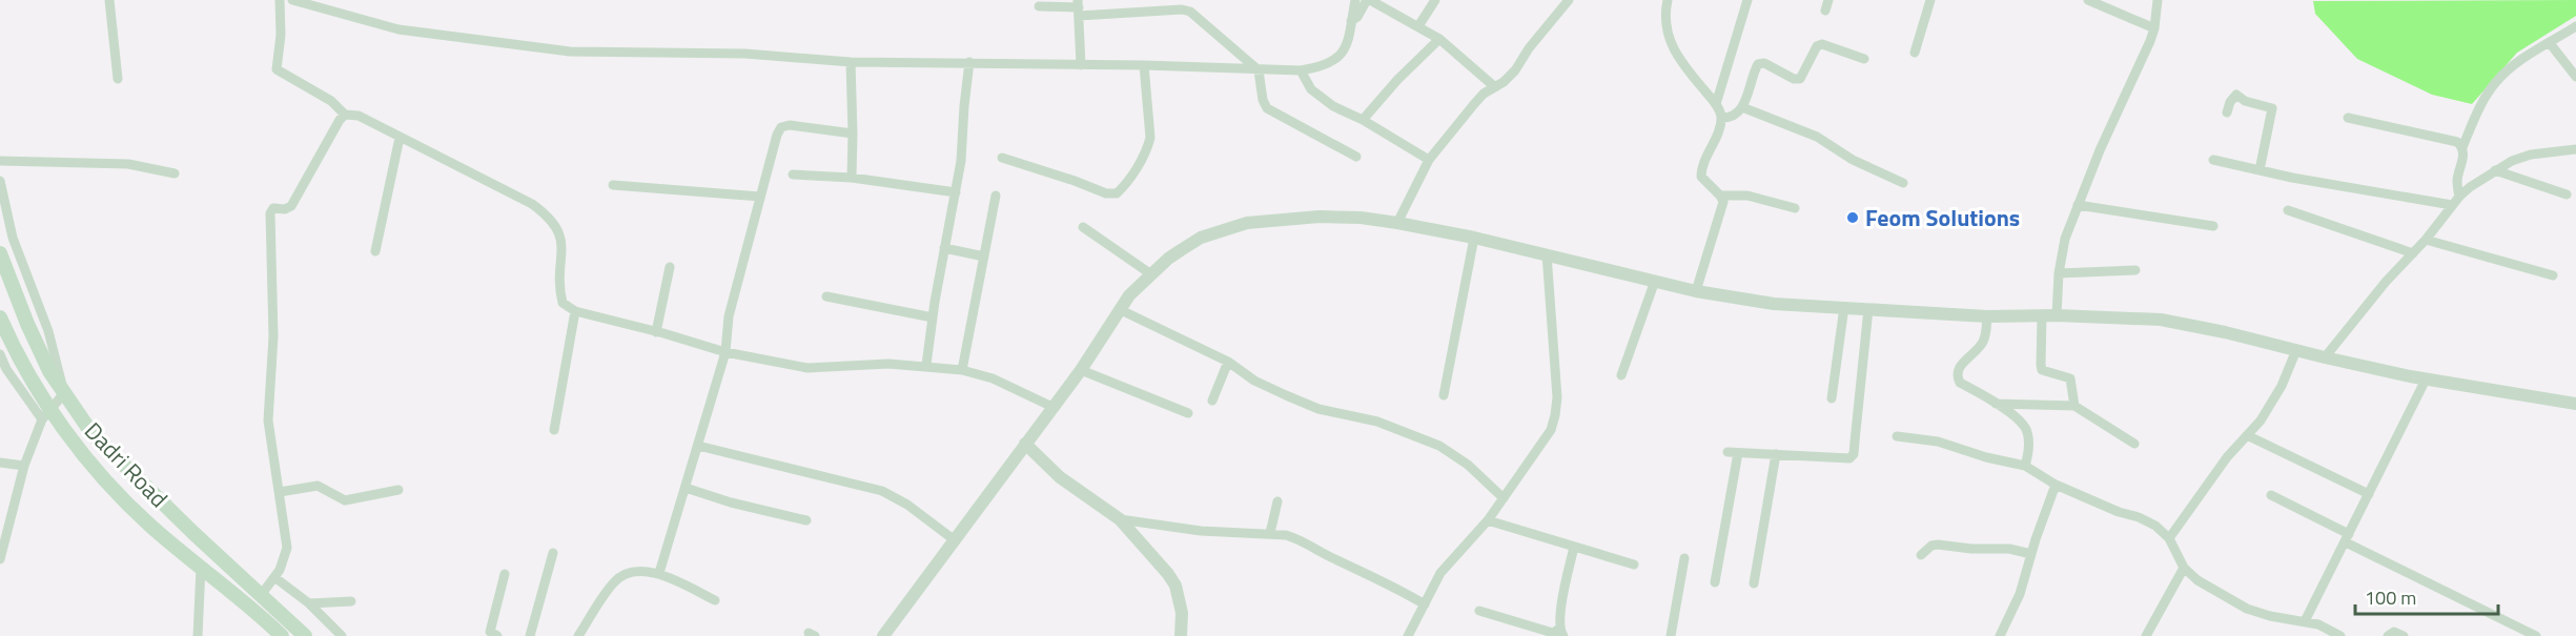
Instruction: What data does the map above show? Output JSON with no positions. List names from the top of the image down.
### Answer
{
  "streets": {
    "main road": ["Dadri Road"]
  },
  "places": ["Feom Solutions"],
  "scale_bar": "100 m"
}
